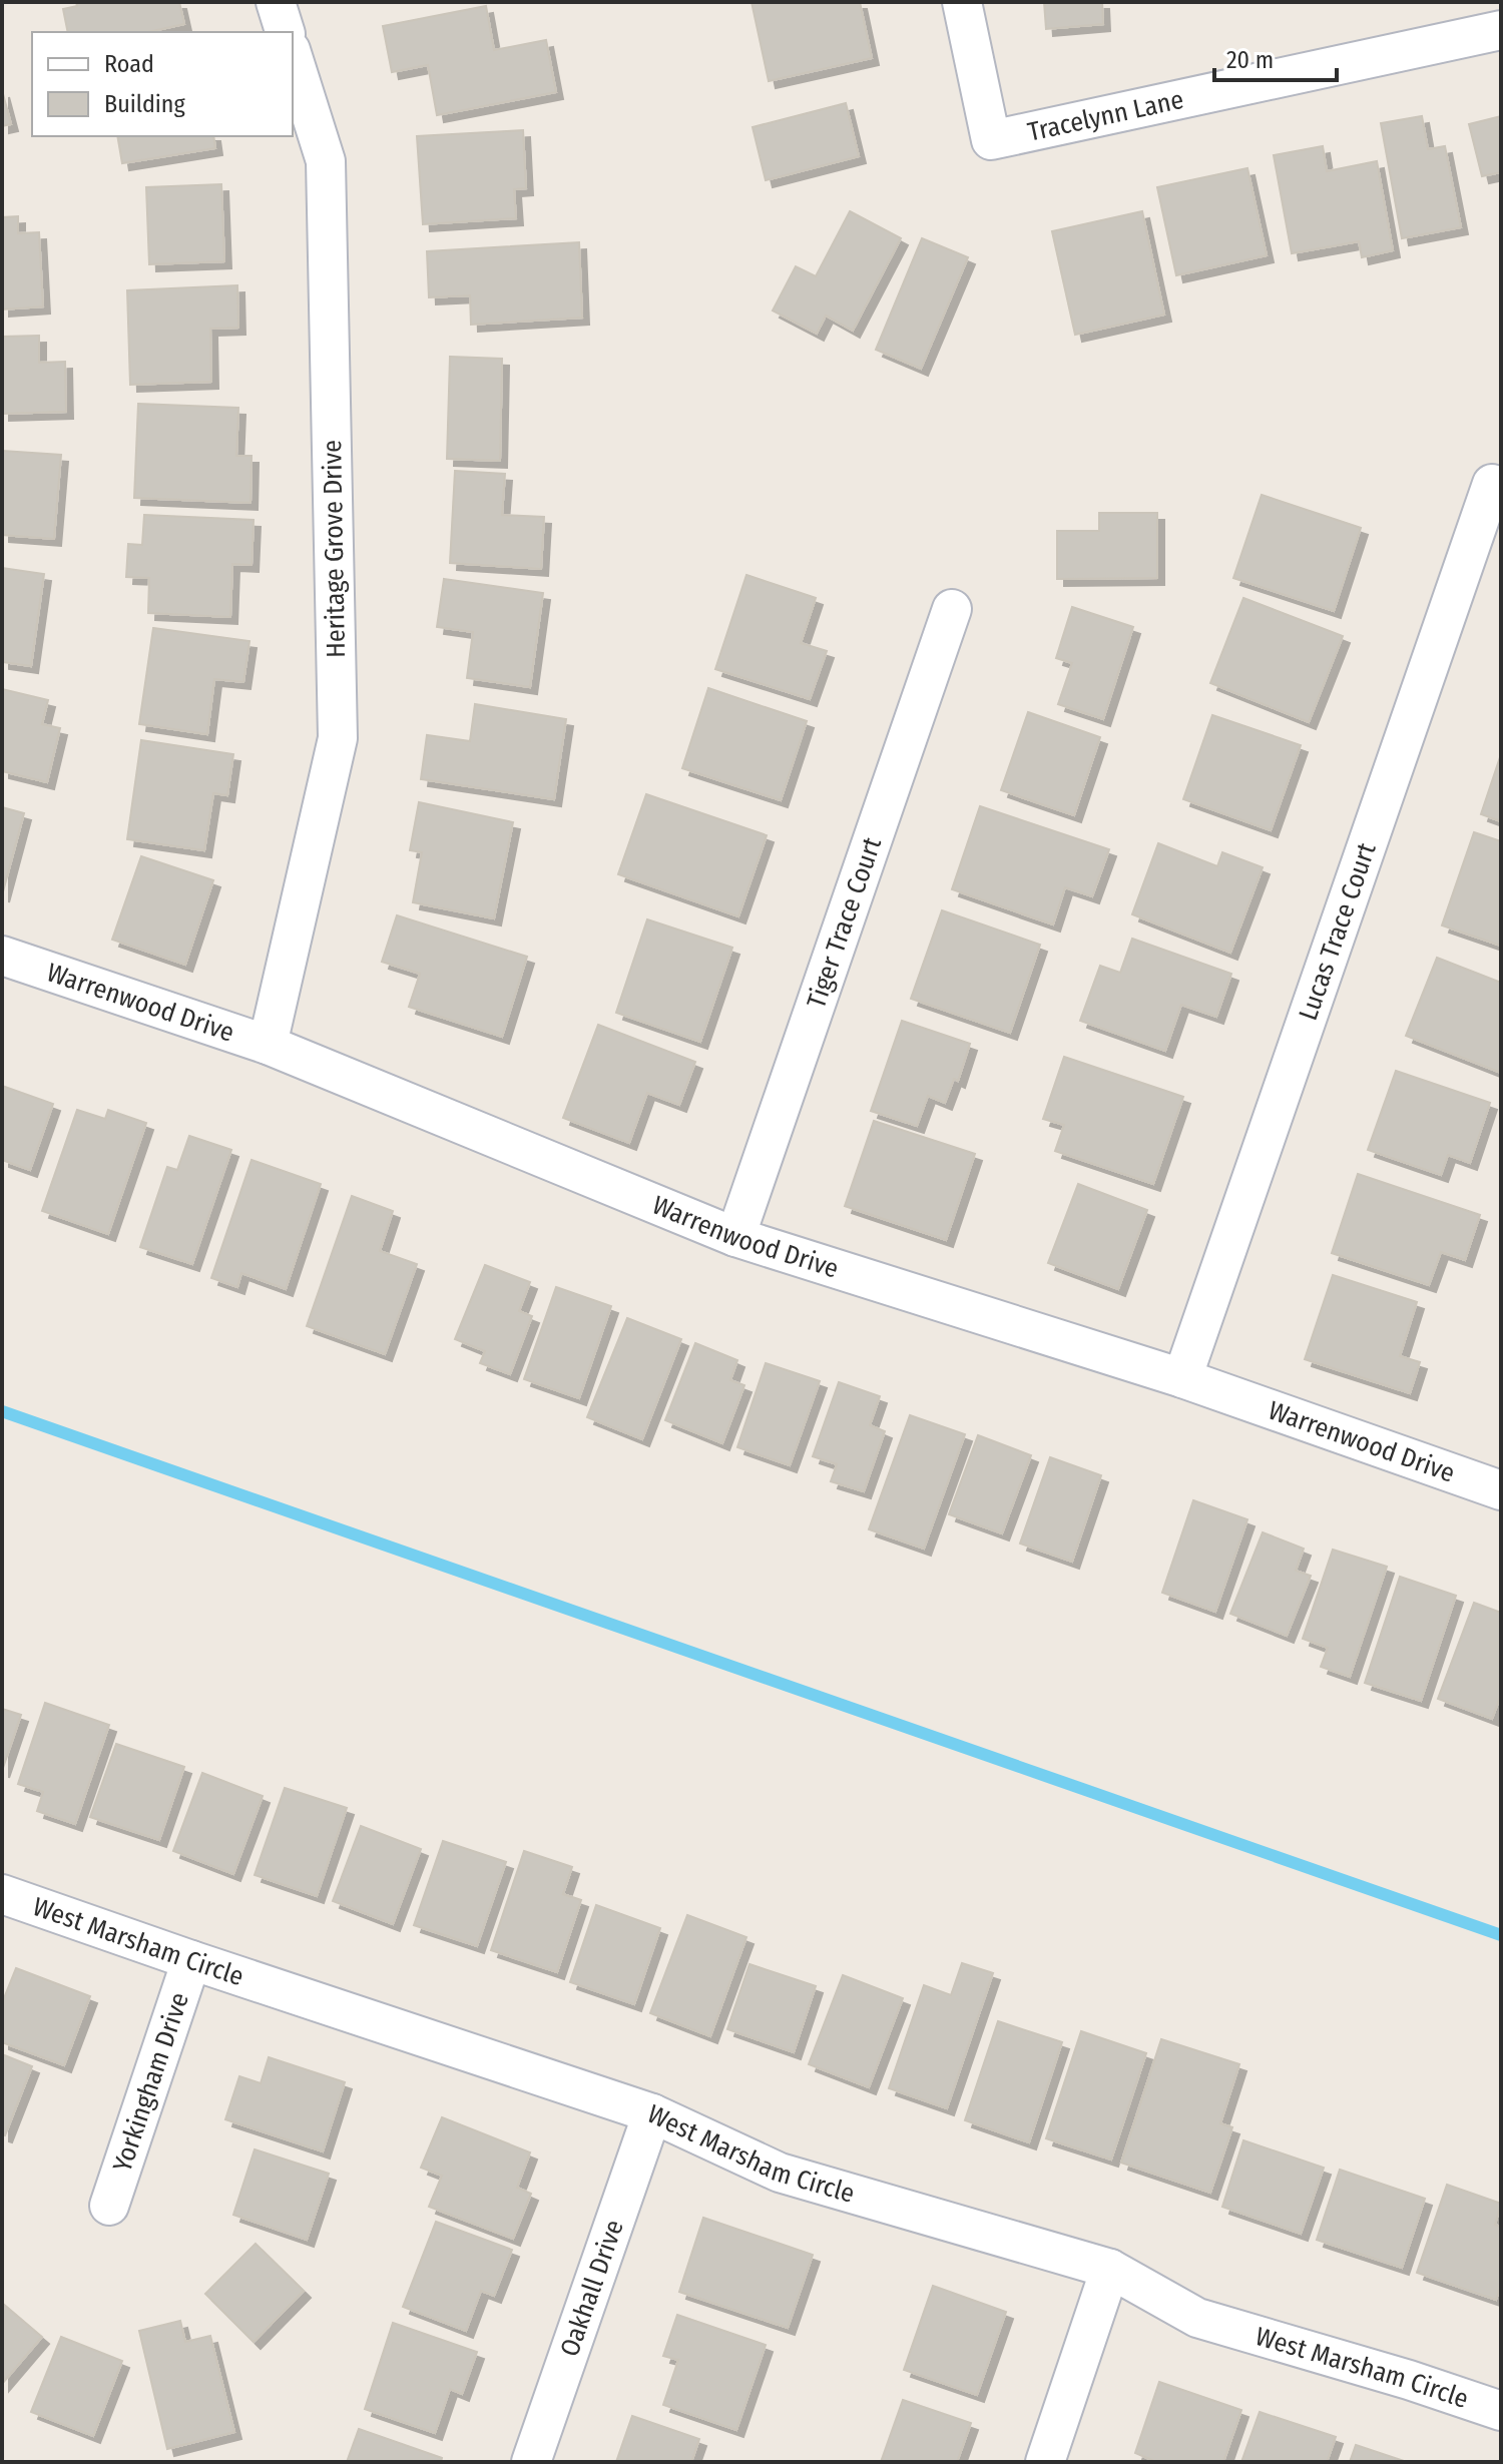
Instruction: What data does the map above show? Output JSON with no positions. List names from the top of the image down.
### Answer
{
  "streets": {
    "street": [
      "Tracelynn Lane",
      "Heritage Grove Drive",
      "Tiger Trace Court",
      "Lucas Trace Court",
      "Warrenwood Drive",
      "West Marsham Circle",
      "Yorkingham Drive",
      "Oakhall Drive"
    ]
  },
  "crossings": [
    ["Heritage Grove Drive", "Warrenwood Drive"],
    ["Tiger Trace Court", "Warrenwood Drive"],
    ["Lucas Trace Court", "Warrenwood Drive"],
    ["West Marsham Circle", "Yorkingham Drive"],
    ["West Marsham Circle", "Oakhall Drive"]
  ],
  "legend": ["Road", "Building"],
  "scale_bar": "20 m"
}
